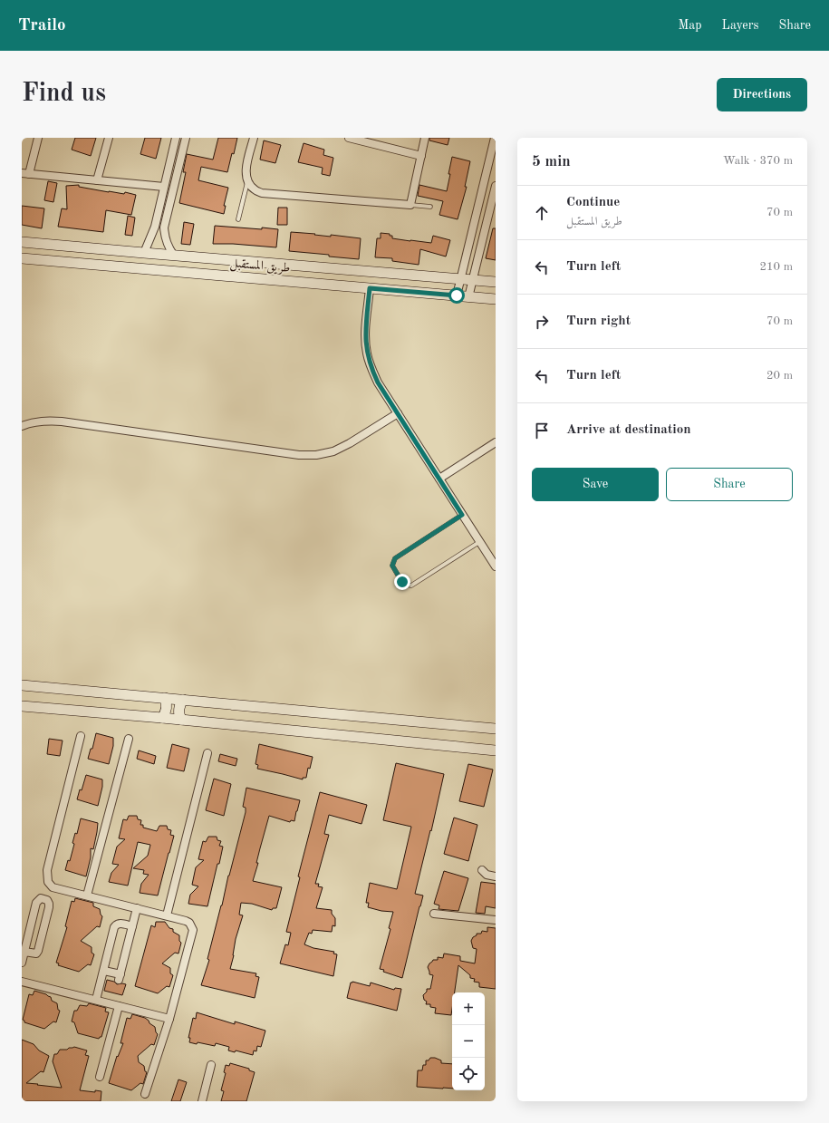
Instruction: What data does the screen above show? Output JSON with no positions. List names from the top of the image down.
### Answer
{
  "streets": {
    "street": ["طريق المستقبل"]
  },
  "page": {
    "header": "Trailo",
    "nav": ["Map", "Layers", "Share"],
    "buttons": [
      "Directions",
      ["Save", "Share"]
    ],
    "title": "Find us",
    "heading": ["5 min", "Walk · 370 m"],
    "list": [
      ["Continue", "طريق المستقبل", "70 m"],
      ["Turn left", "210 m"],
      ["Turn right", "70 m"],
      ["Turn left", "20 m"],
      "Arrive at destination"
    ],
    "map_buttons": ["+", "−"]
  }
}
